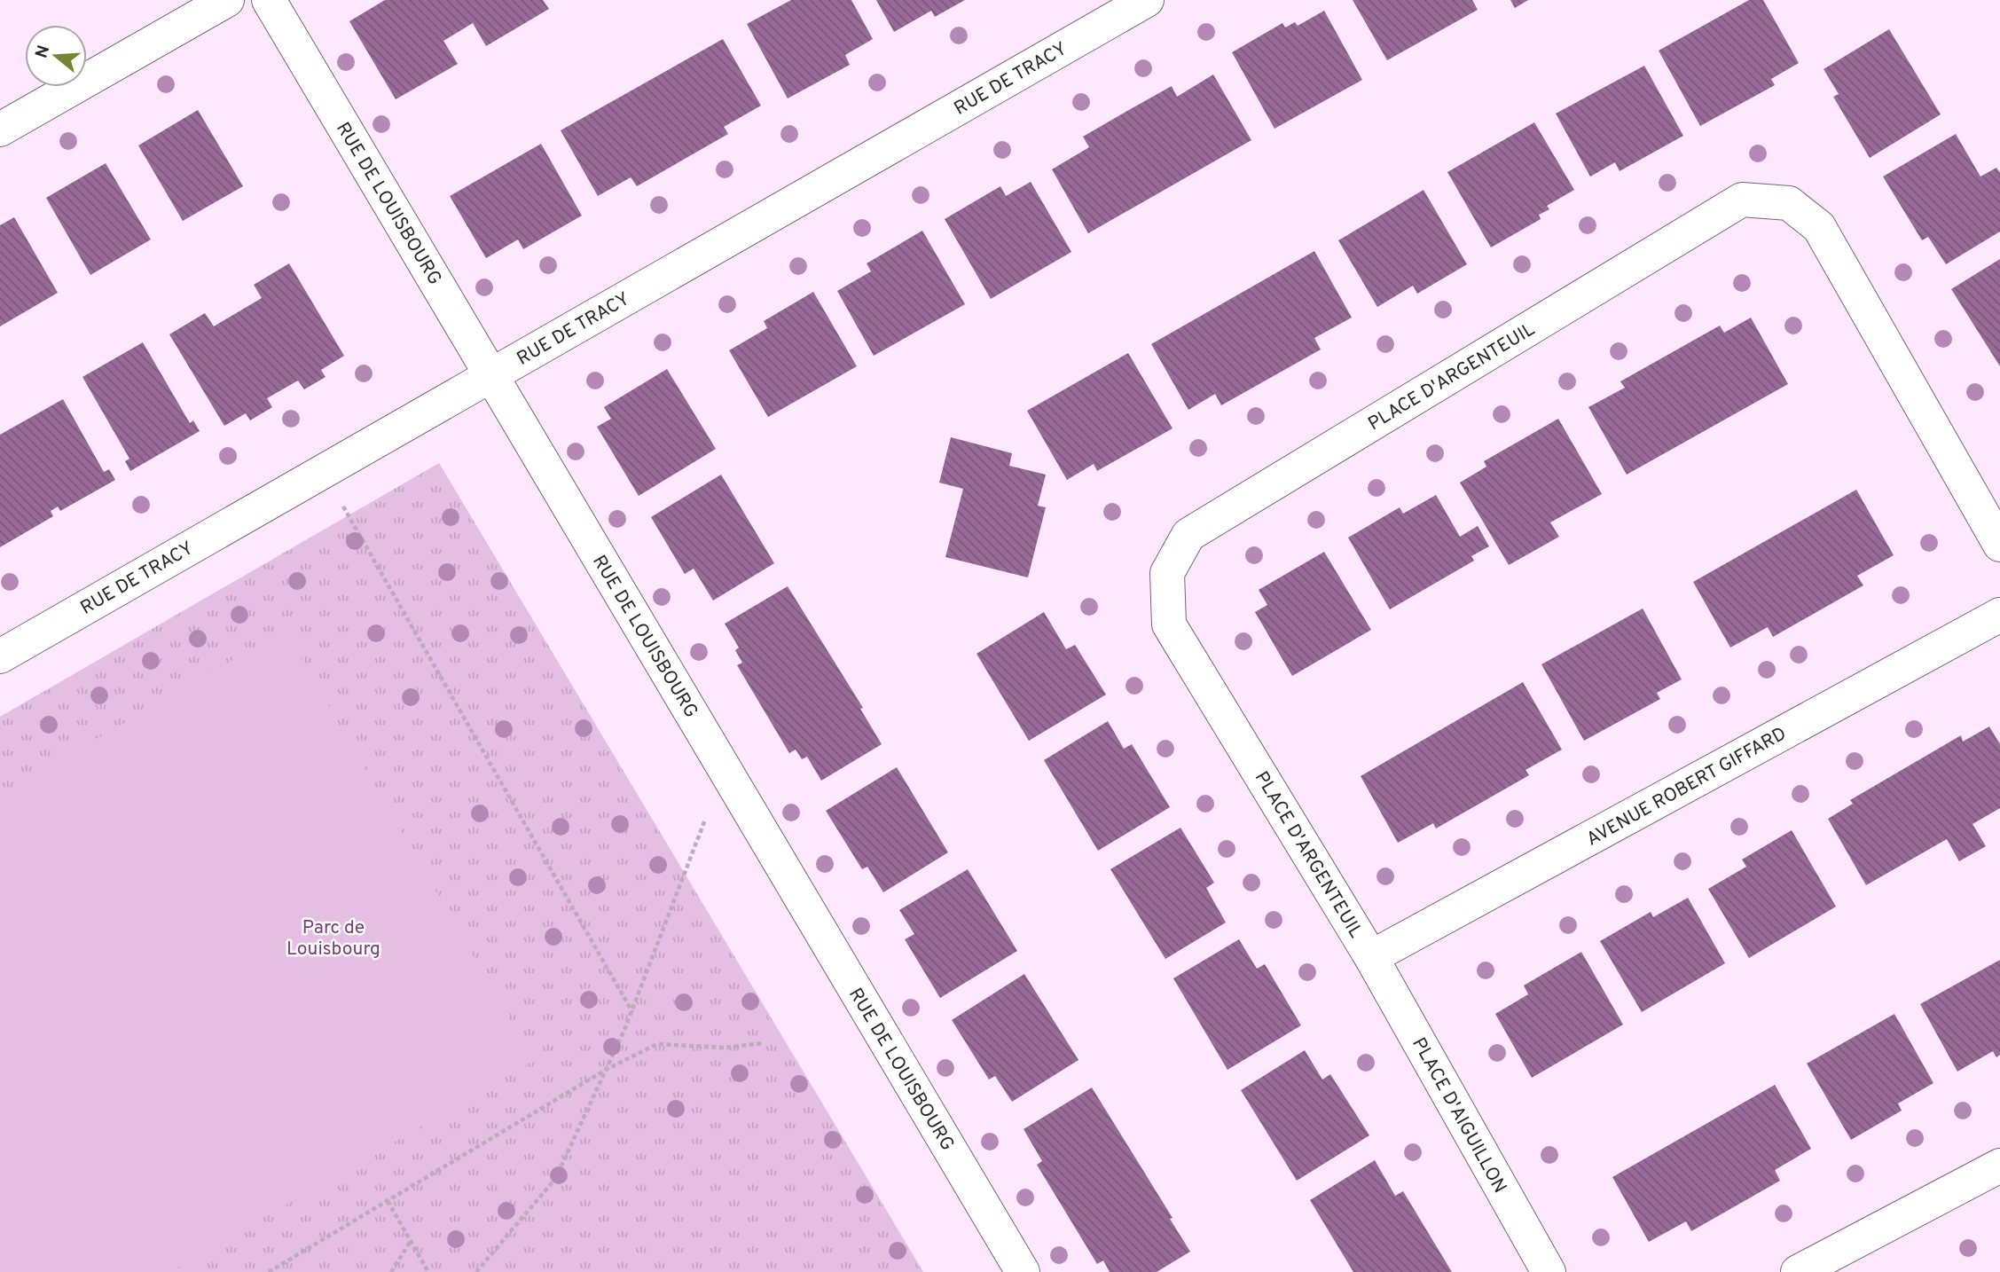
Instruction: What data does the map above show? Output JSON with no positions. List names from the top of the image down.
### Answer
{
  "streets": {
    "street": [
      "RUE DE TRACY",
      "RUE DE LOUISBOURG",
      "PLACE D'ARGENTEUIL",
      "AVENUE ROBERT GIFFARD",
      "PLACE D'AIGUILLON"
    ]
  },
  "crossings": [
    ["RUE DE TRACY", "RUE DE LOUISBOURG"],
    ["PLACE D'ARGENTEUIL", "AVENUE ROBERT GIFFARD"],
    ["PLACE D'ARGENTEUIL", "PLACE D'AIGUILLON"],
    ["AVENUE ROBERT GIFFARD", "PLACE D'AIGUILLON"]
  ],
  "parks": ["Parc de Louisbourg"],
  "north": "left"
}
